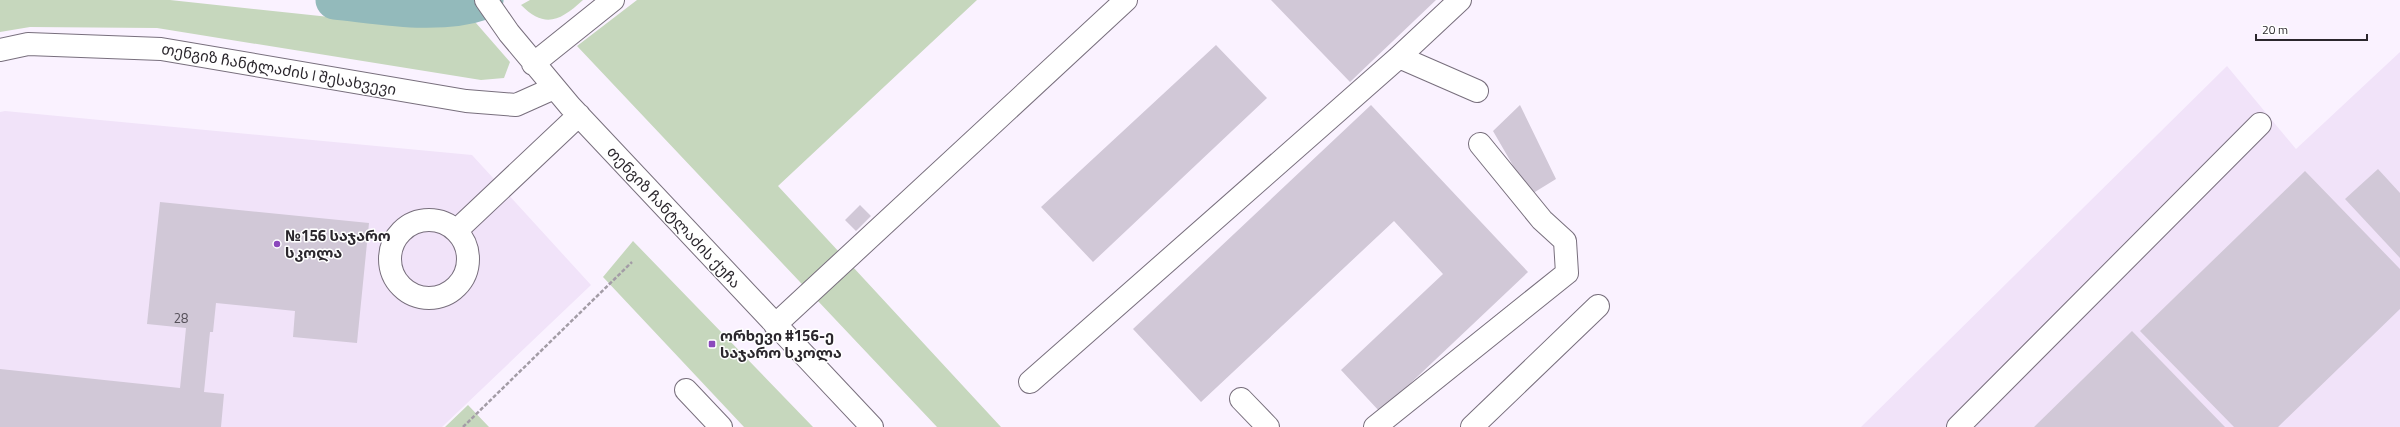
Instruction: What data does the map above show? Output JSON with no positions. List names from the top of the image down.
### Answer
{
  "streets": {
    "street": ["თენგიზ ჩანტლაძის I შესახვევი", "თენგიზ ჩანტლაძის ქუჩა"]
  },
  "crossings": [
    ["თენგიზ ჩანტლაძის I შესახვევი", "თენგიზ ჩანტლაძის ქუჩა"]
  ],
  "places": {
    "other": ["№156 საჯარო სკოლა"],
    "transit": ["ორხევი #156-ე საჯარო სკოლა"]
  },
  "house_numbers": ["28"],
  "scale_bar": "20 m"
}
